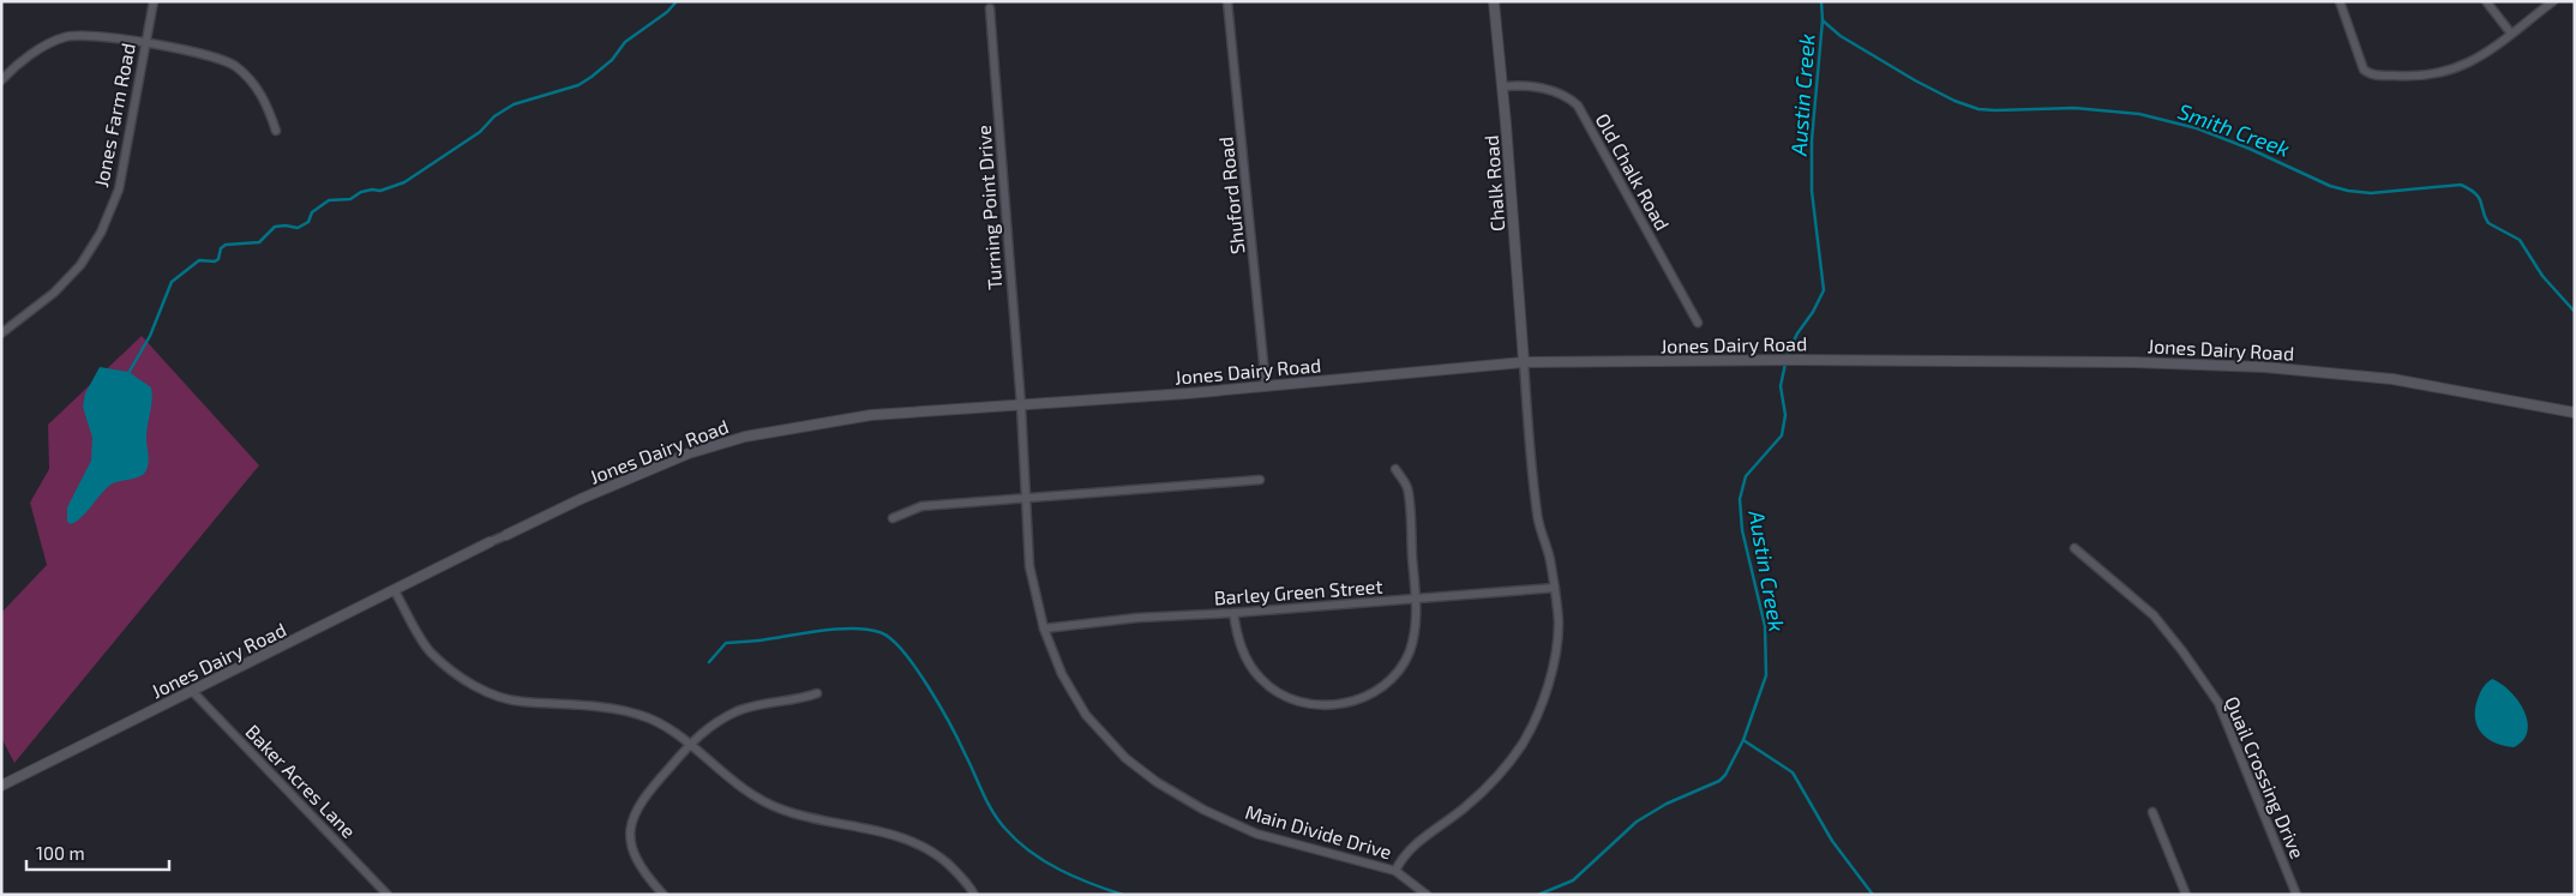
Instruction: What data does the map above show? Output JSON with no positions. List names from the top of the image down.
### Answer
{
  "streets": {
    "street": [
      "Jones Farm Road",
      "Old Chalk Road",
      "Chalk Road",
      "Shuford Road",
      "Turning Point Drive",
      "Jones Dairy Road",
      "Barley Green Street",
      "Quail Crossing Drive",
      "Baker Acres Lane",
      "Main Divide Drive"
    ]
  },
  "crossings": [
    ["Old Chalk Road", "Chalk Road"],
    ["Chalk Road", "Jones Dairy Road"],
    ["Shuford Road", "Jones Dairy Road"],
    ["Turning Point Drive", "Jones Dairy Road"],
    ["Turning Point Drive", "Main Divide Drive"],
    ["Jones Dairy Road", "Baker Acres Lane"],
    ["Jones Dairy Road", "Main Divide Drive"],
    ["Barley Green Street", "Main Divide Drive"]
  ],
  "water": ["Austin Creek", "Smith Creek"],
  "scale_bar": "100 m"
}
